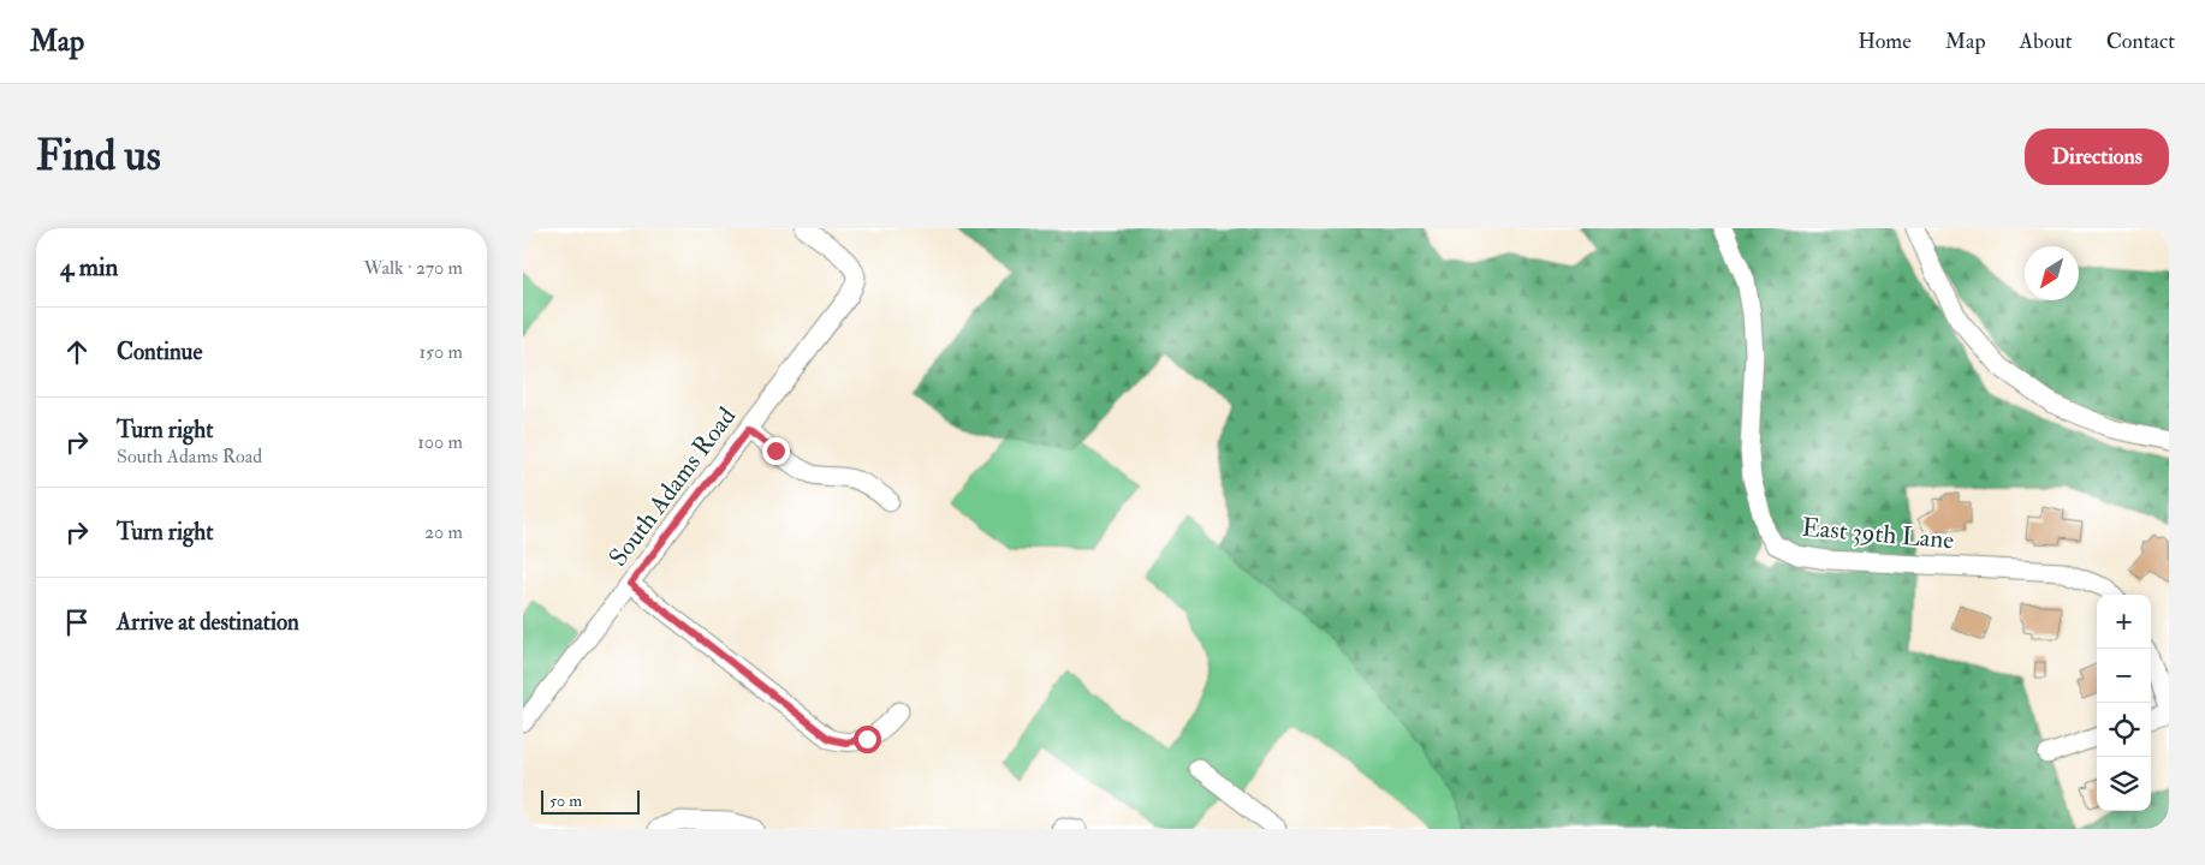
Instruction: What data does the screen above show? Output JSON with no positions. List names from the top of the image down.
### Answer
{
  "streets": {
    "street": ["South Adams Road", "East 39th Lane"]
  },
  "scale_bar": "50 m",
  "north": "bottom left",
  "page": {
    "header": "Map",
    "nav": [
      "Home",
      "Map",
      "About",
      "Contact"
    ],
    "buttons": "Directions",
    "title": "Find us",
    "heading": ["4 min", "Walk · 270 m"],
    "list": [
      ["Continue", "150 m"],
      ["Turn right", "South Adams Road", "100 m"],
      ["Turn right", "20 m"],
      "Arrive at destination"
    ],
    "map_buttons": ["+", "−"],
    "scale": "50 m"
  }
}
